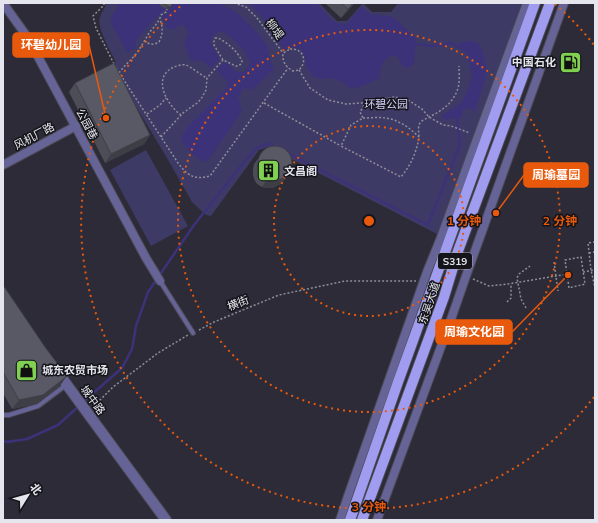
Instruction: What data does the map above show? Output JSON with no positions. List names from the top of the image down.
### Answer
{
  "streets": {
    "main road": ["S319", "东吴大道"],
    "street": ["公园巷", "风机厂路", "城中路"],
    "path": ["柳堤", "横街"]
  },
  "crossings": [
    ["公园巷", "风机厂路"],
    ["横街", "城中路"]
  ],
  "parks": ["环碧公园"],
  "places": {
    "fuel station": ["中国石化"],
    "other": ["环碧幼儿园", "周瑜墓园", "周瑜文化园"],
    "building": ["文昌阁"],
    "shop": ["城东农贸市场"]
  },
  "north": "top right",
  "rings": ["1 分钟", "2 分钟", "3 分钟"]
}
